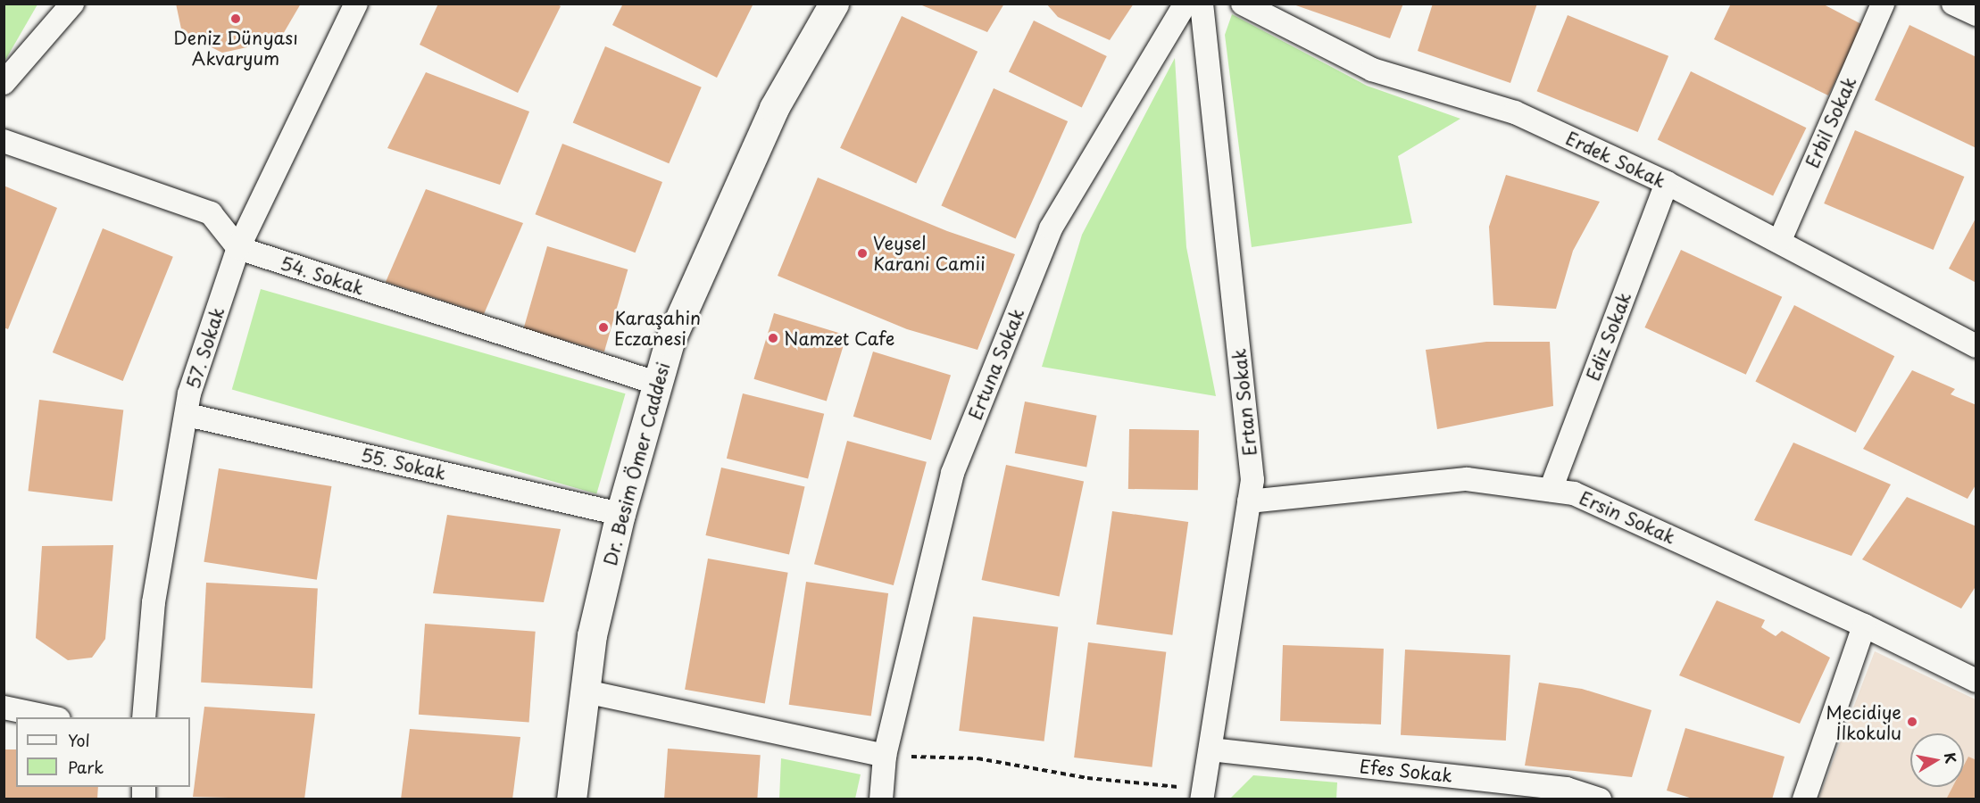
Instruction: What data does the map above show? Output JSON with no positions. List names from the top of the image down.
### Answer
{
  "streets": {
    "main road": ["Dr. Besim Ömer Caddesi"],
    "street": [
      "Erbil Sokak",
      "Erdek Sokak",
      "54. Sokak",
      "Ediz Sokak",
      "57. Sokak",
      "Ertuna Sokak",
      "Ertan Sokak",
      "55. Sokak",
      "Ersin Sokak",
      "Efes Sokak"
    ]
  },
  "crossings": [
    ["Erbil Sokak", "Erdek Sokak"],
    ["Erdek Sokak", "Ediz Sokak"],
    ["54. Sokak", "57. Sokak"],
    ["54. Sokak", "Dr. Besim Ömer Caddesi"],
    ["Ediz Sokak", "Ersin Sokak"],
    ["57. Sokak", "55. Sokak"],
    ["Ertan Sokak", "Ersin Sokak"],
    ["Ertan Sokak", "Efes Sokak"],
    ["55. Sokak", "Dr. Besim Ömer Caddesi"]
  ],
  "places": [
    "Deniz Dünyası Akvaryum",
    "Veysel Karani Camii",
    "Karaşahin Eczanesi",
    "Namzet Cafe",
    "Mecidiye İlkokulu"
  ],
  "legend": ["Yol", "Park"],
  "north": "right"
}
